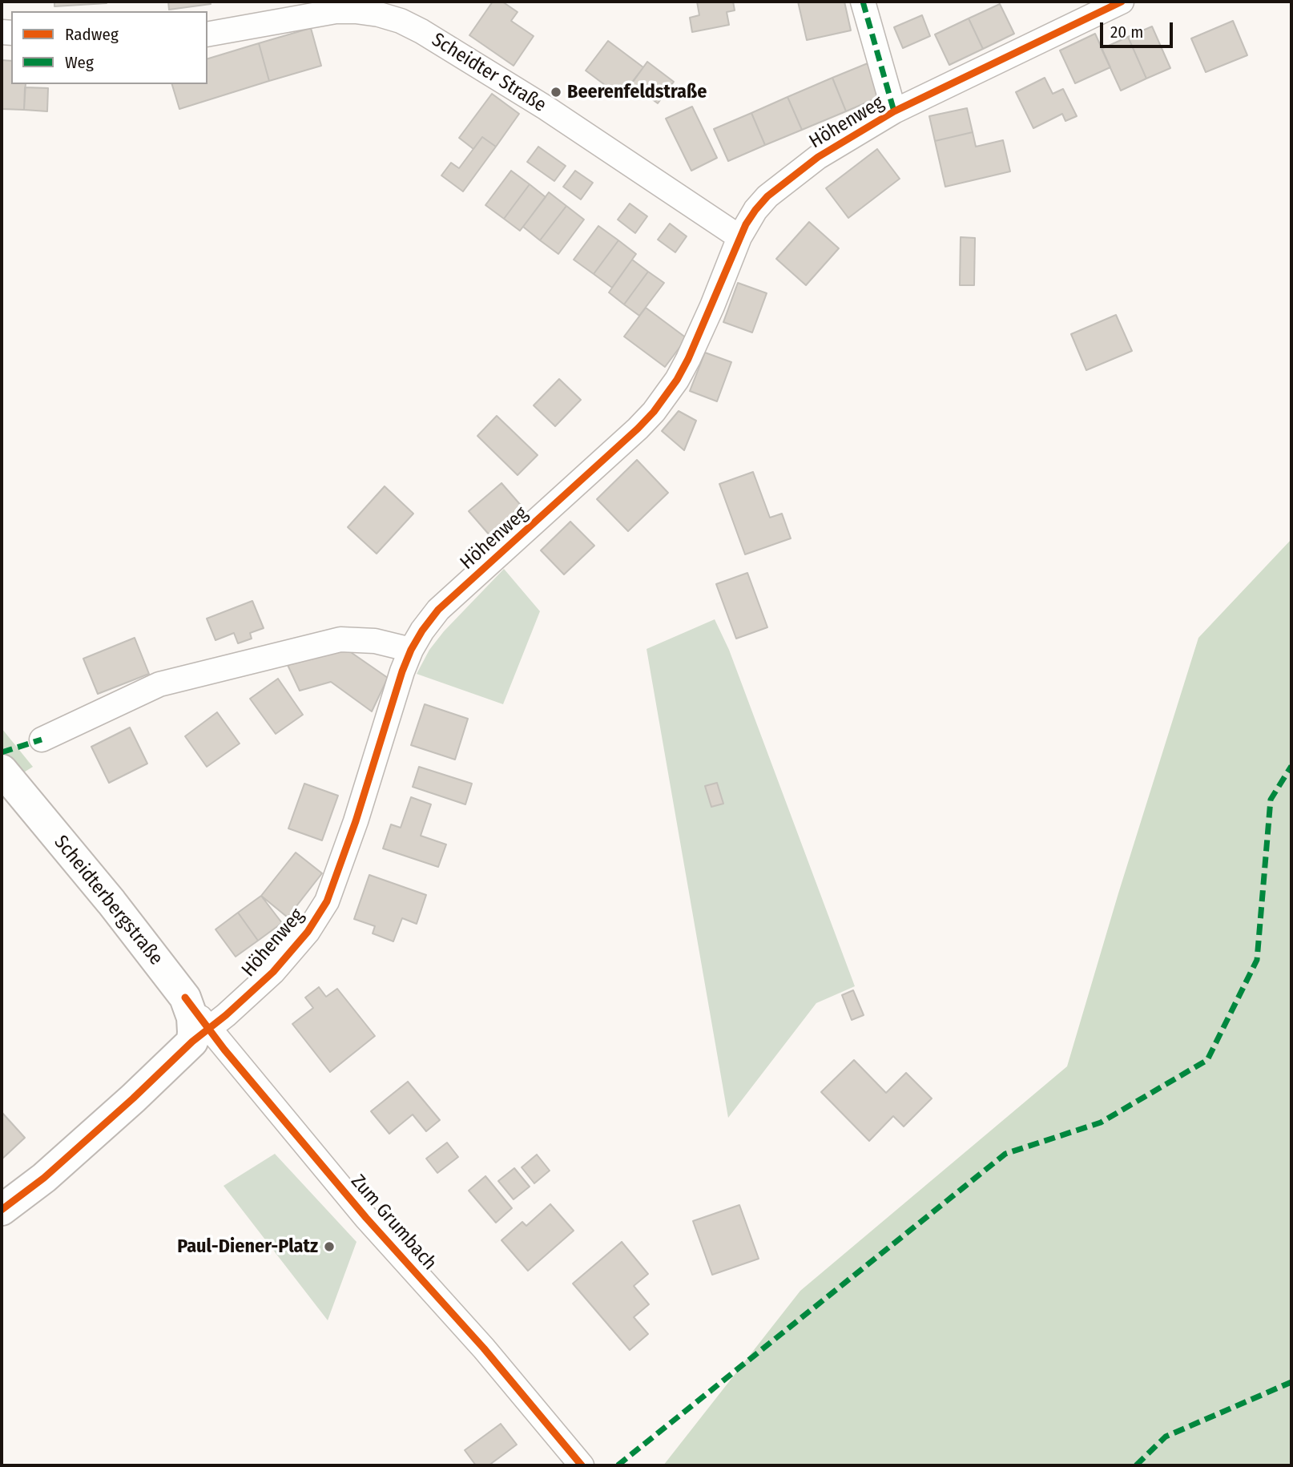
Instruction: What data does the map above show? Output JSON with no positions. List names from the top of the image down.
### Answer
{
  "streets": {
    "street": [
      "Scheidter Straße",
      "Höhenweg",
      "Scheidterbergstraße",
      "Zum Grumbach"
    ]
  },
  "crossings": [
    ["Scheidter Straße", "Höhenweg"],
    ["Höhenweg", "Scheidterbergstraße"],
    ["Höhenweg", "Zum Grumbach"],
    ["Scheidterbergstraße", "Zum Grumbach"]
  ],
  "places": ["Beerenfeldstraße", "Paul-Diener-Platz"],
  "legend": ["Radweg", "Weg"],
  "scale_bar": "20 m"
}
